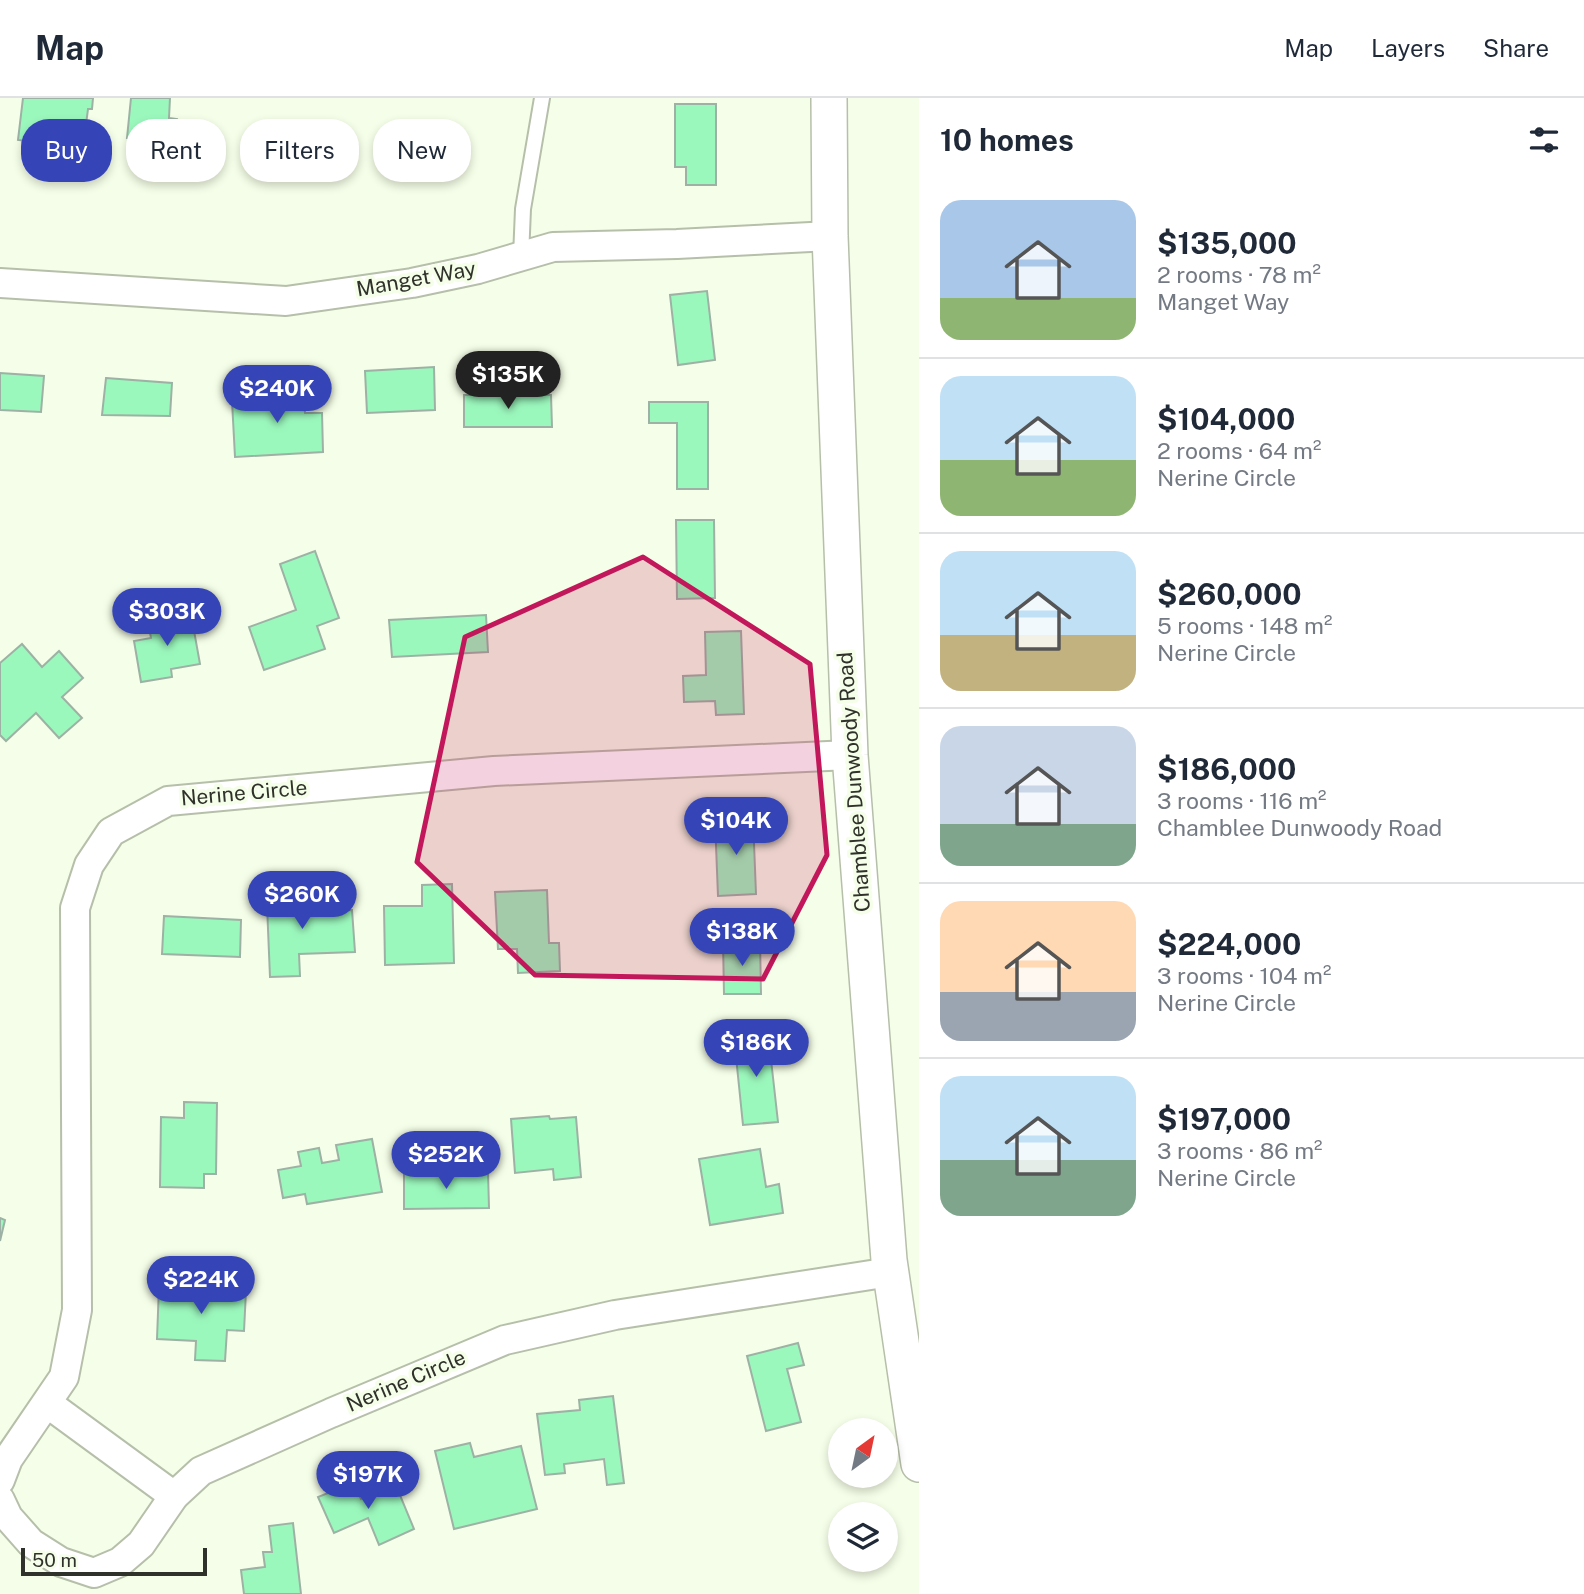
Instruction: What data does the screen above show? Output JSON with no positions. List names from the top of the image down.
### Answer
{
  "streets": {
    "street": ["Manget Way", "Chamblee Dunwoody Road", "Nerine Circle"]
  },
  "crossings": [
    ["Manget Way", "Chamblee Dunwoody Road"],
    ["Chamblee Dunwoody Road", "Nerine Circle"]
  ],
  "scale_bar": "50 m",
  "north": "top right",
  "page": {
    "header": "Map",
    "nav": ["Map", "Layers", "Share"],
    "heading": "10 homes",
    "chip": [
      "Buy",
      "Rent",
      "Filters",
      "New"
    ],
    "list": [
      {
        "name": "$135,000",
        "note": "2 rooms · 78 m² · Manget Way"
      },
      {
        "name": "$104,000",
        "note": "2 rooms · 64 m² · Nerine Circle"
      },
      {
        "name": "$260,000",
        "note": "5 rooms · 148 m² · Nerine Circle"
      },
      {
        "name": "$186,000",
        "note": "3 rooms · 116 m² · Chamblee Dunwoody Road"
      },
      {
        "name": "$224,000",
        "note": "3 rooms · 104 m² · Nerine Circle"
      },
      {
        "name": "$197,000",
        "note": "3 rooms · 86 m² · Nerine Circle"
      }
    ],
    "price": [
      "$135K",
      "$240K",
      "$303K",
      "$104K",
      "$260K",
      "$138K",
      "$186K",
      "$252K",
      "$224K",
      "$197K"
    ],
    "scale": "50 m"
  }
}
